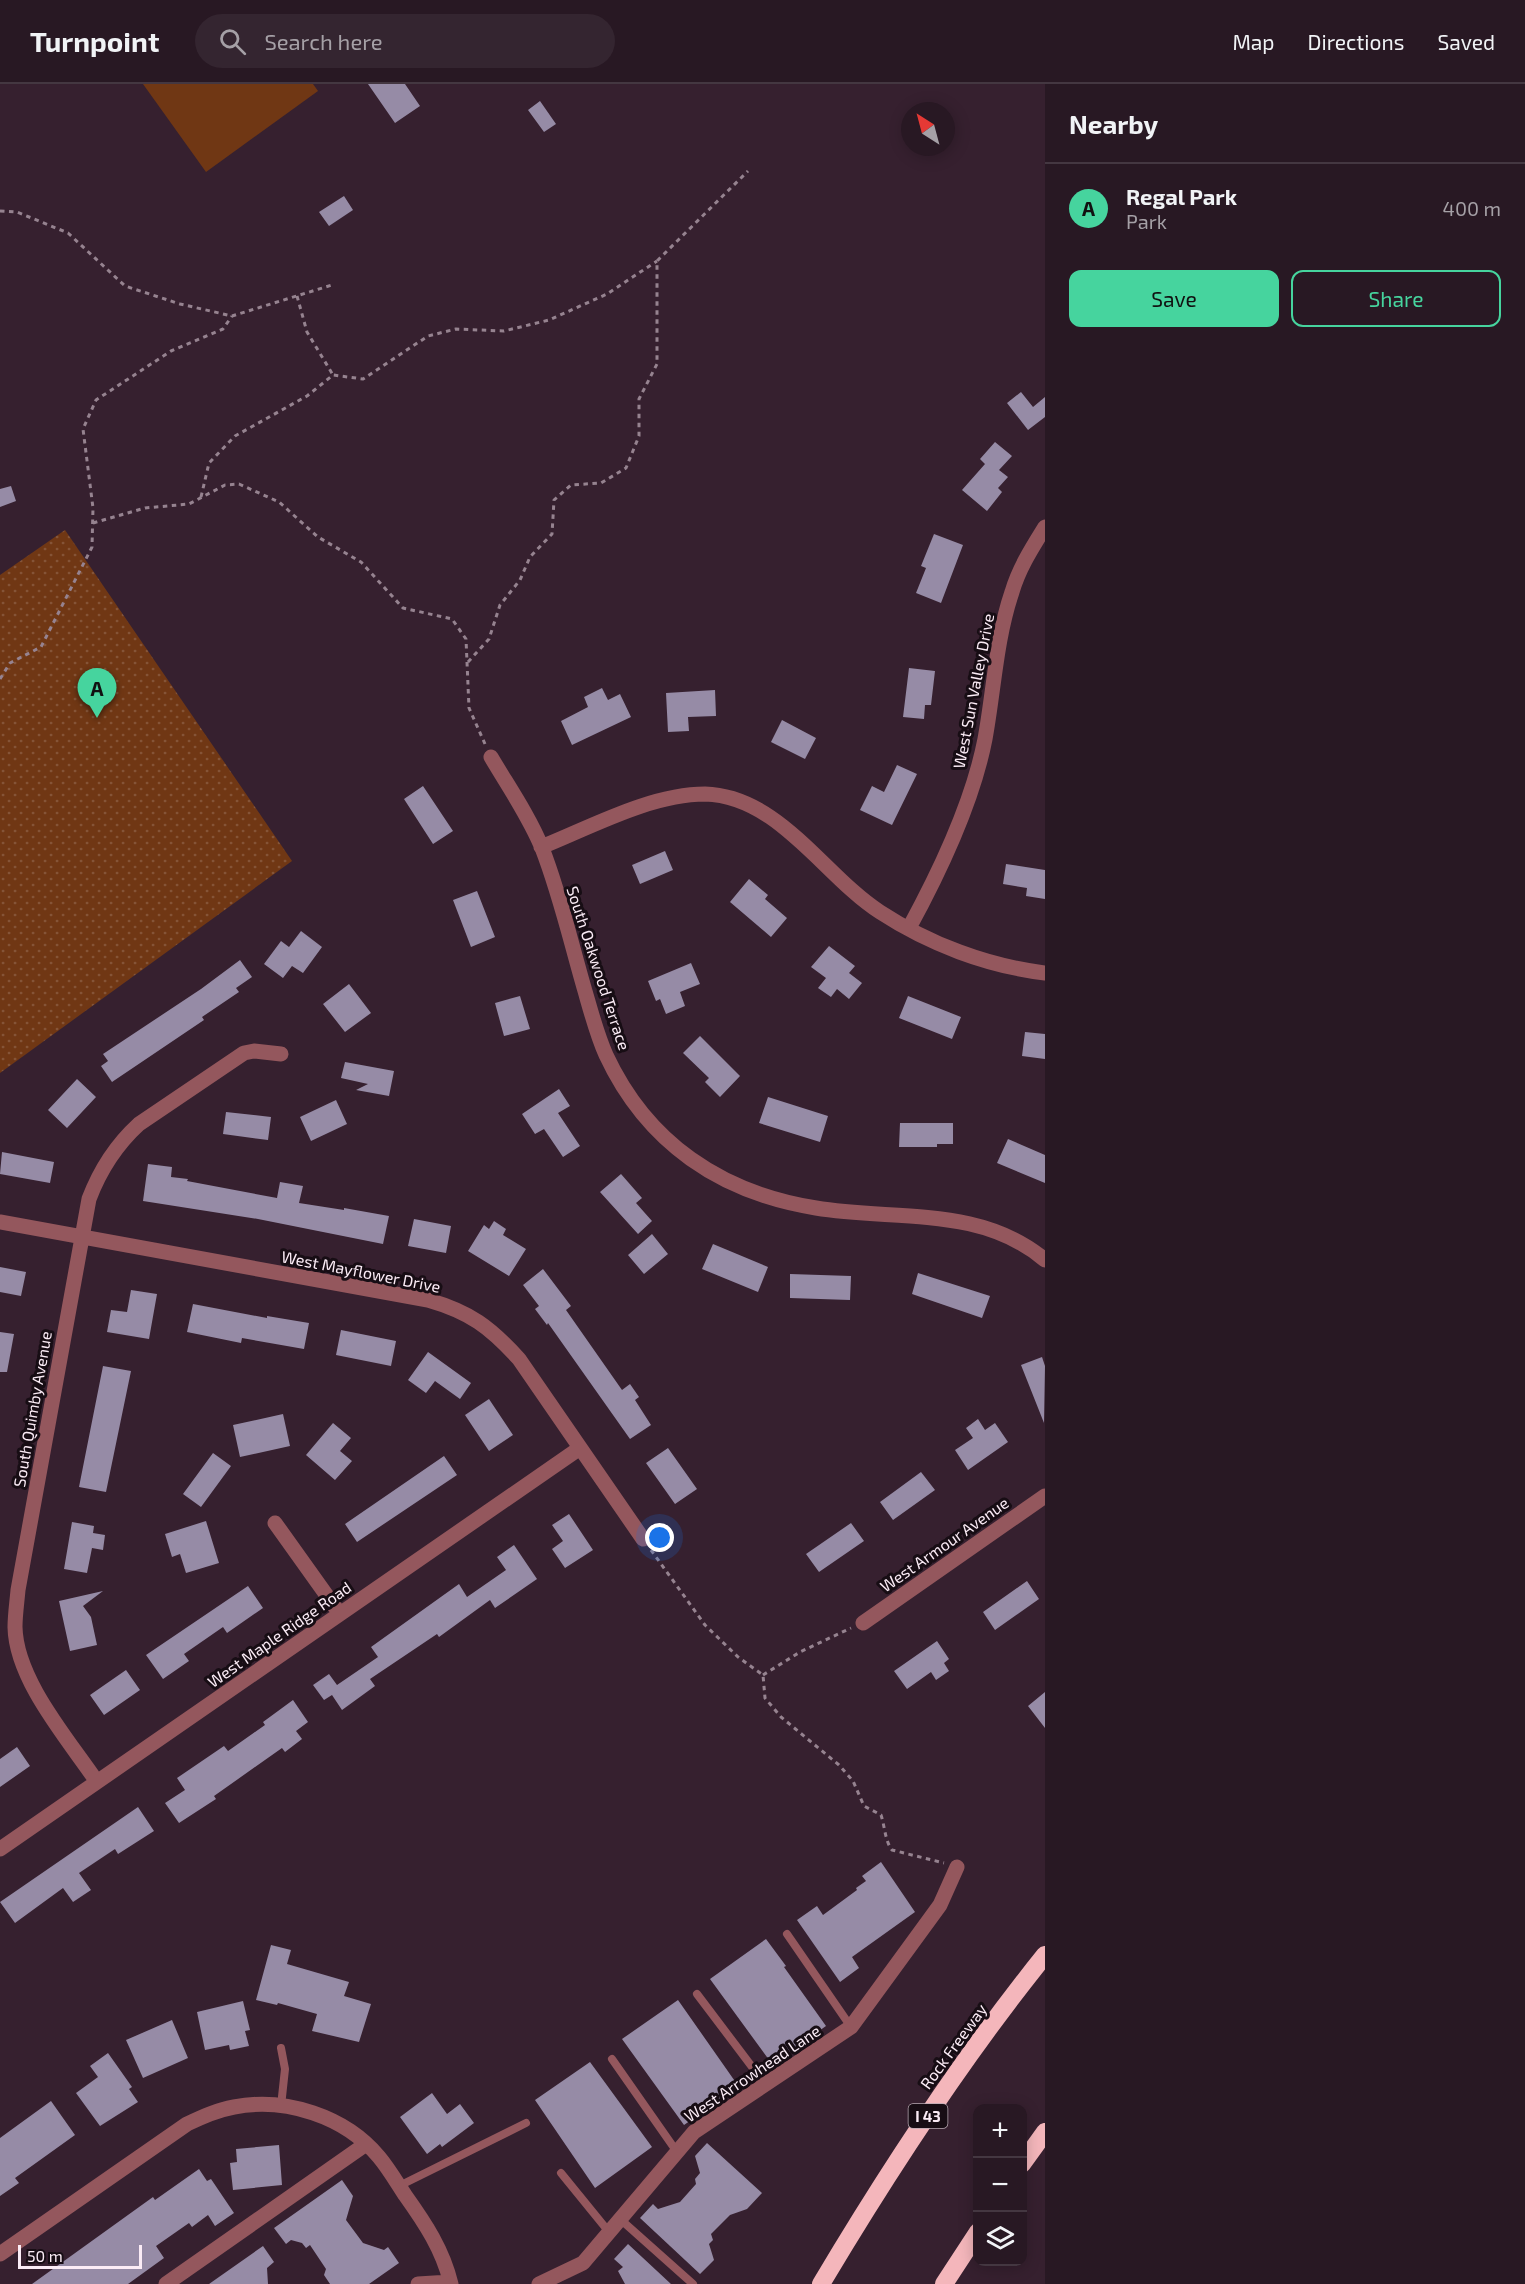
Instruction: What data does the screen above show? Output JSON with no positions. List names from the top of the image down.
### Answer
{
  "streets": {
    "highway": ["Rock Freeway", "I 43"],
    "street": [
      "West Sun Valley Drive",
      "South Oakwood Terrace",
      "West Mayflower Drive",
      "South Quimby Avenue",
      "West Armour Avenue",
      "West Maple Ridge Road",
      "West Arrowhead Lane"
    ]
  },
  "crossings": [
    ["West Mayflower Drive", "South Quimby Avenue"],
    ["West Mayflower Drive", "West Maple Ridge Road"],
    ["South Quimby Avenue", "West Maple Ridge Road"]
  ],
  "scale_bar": "50 m",
  "north": "top left",
  "page": {
    "header": "Turnpoint",
    "search": "Search here",
    "nav": ["Map", "Directions", "Saved"],
    "heading": "Nearby",
    "list": [
      {
        "mark": "A",
        "name": "Regal Park",
        "note": "Park",
        "value": "400 m"
      }
    ],
    "buttons": ["Save", "Share"],
    "pins": "A",
    "map_buttons": ["+", "−"],
    "scale": "50 m"
  }
}
